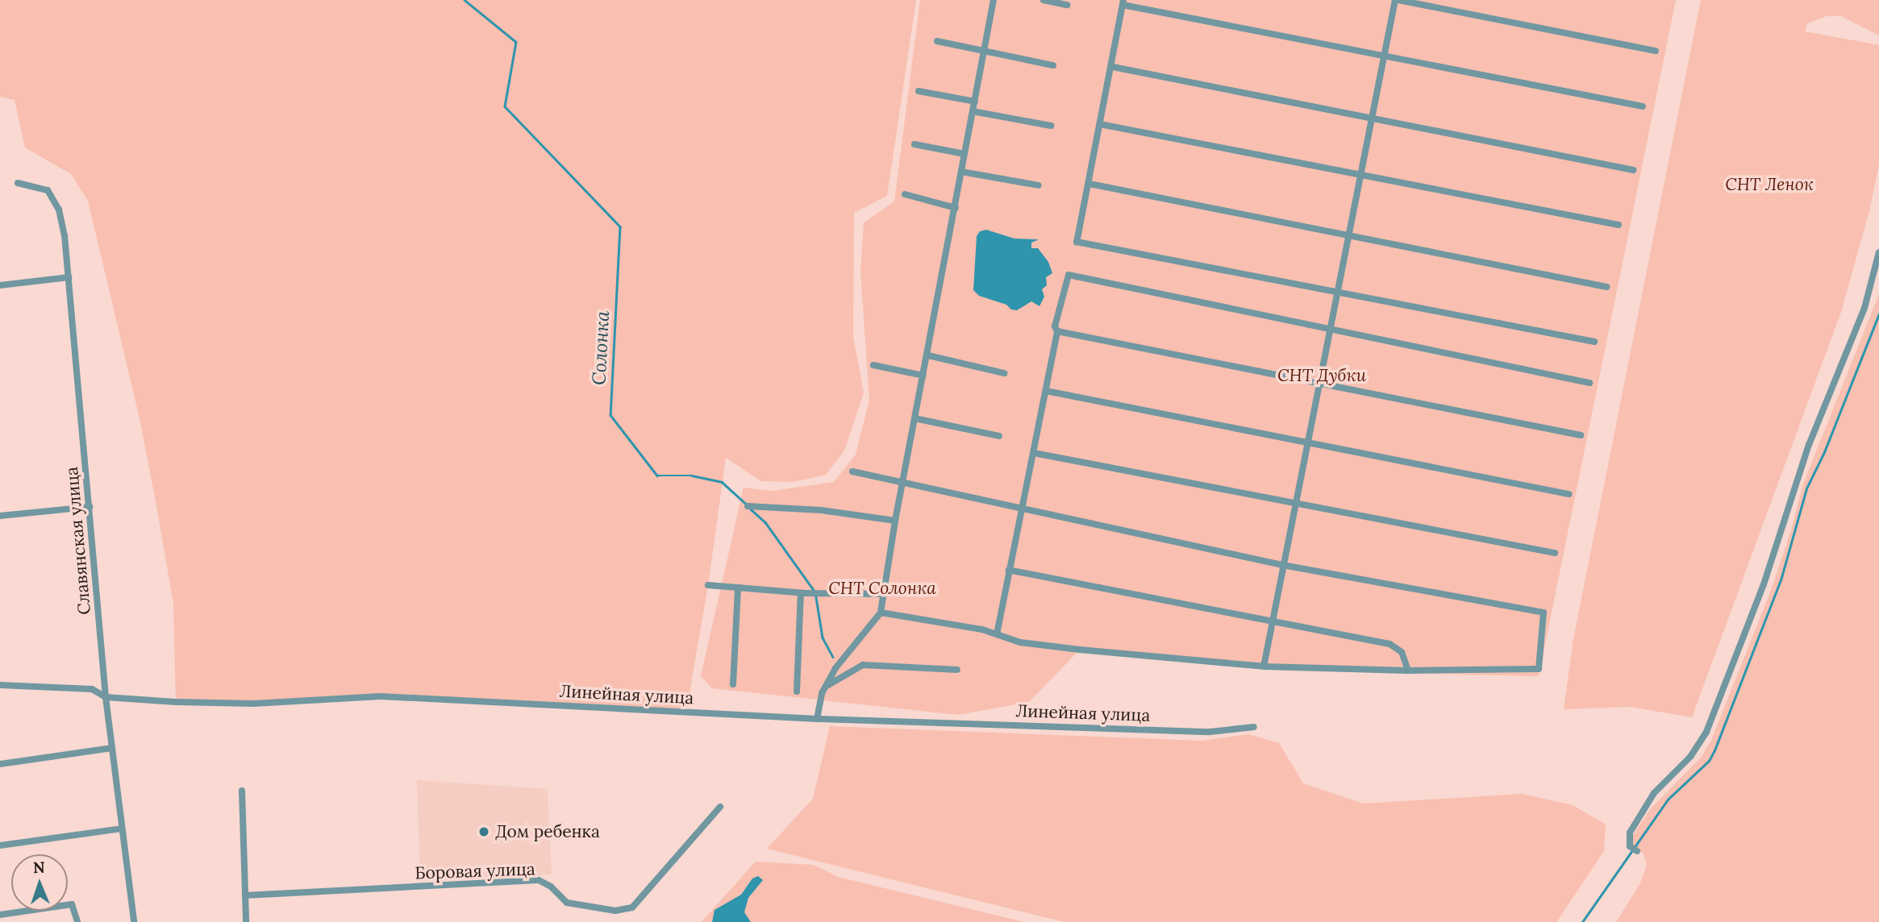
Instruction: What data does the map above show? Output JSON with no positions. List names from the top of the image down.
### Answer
{
  "streets": {
    "street": ["Славянская улица", "Линейная улица", "Боровая улица"]
  },
  "crossings": [
    ["Славянская улица", "Линейная улица"]
  ],
  "water": ["Солонка"],
  "parks": ["СНТ Ленок", "СНТ Дубки", "СНТ Солонка"],
  "places": ["Дом ребенка"],
  "north": "top"
}
